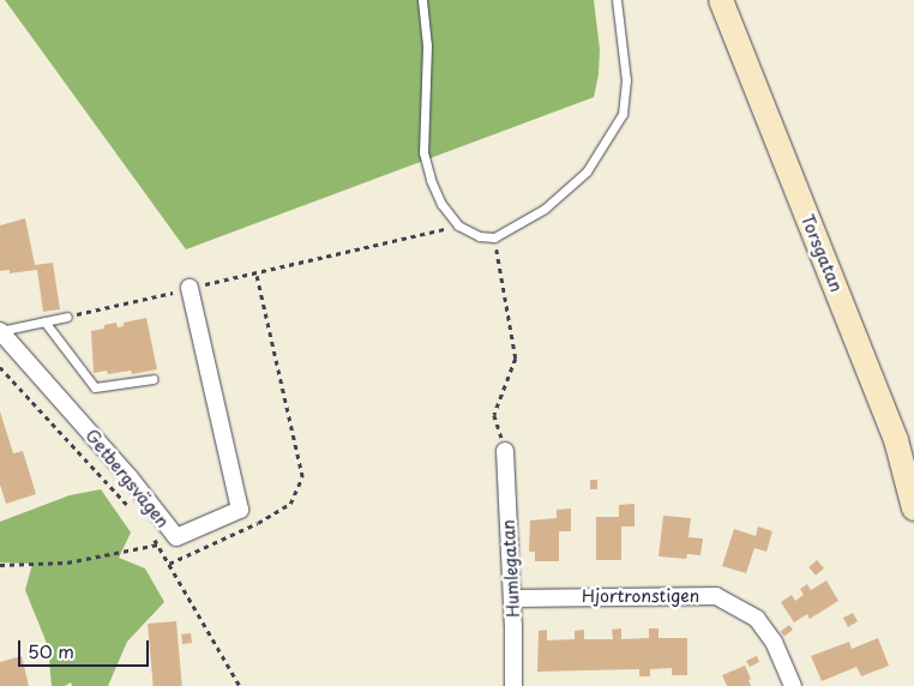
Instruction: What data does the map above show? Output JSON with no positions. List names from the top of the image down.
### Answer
{
  "streets": {
    "main road": ["Torsgatan"],
    "street": ["Getbergsvägen", "Humlegatan", "Hjortronstigen"]
  },
  "crossings": [
    ["Humlegatan", "Hjortronstigen"]
  ],
  "scale_bar": "50 m"
}
